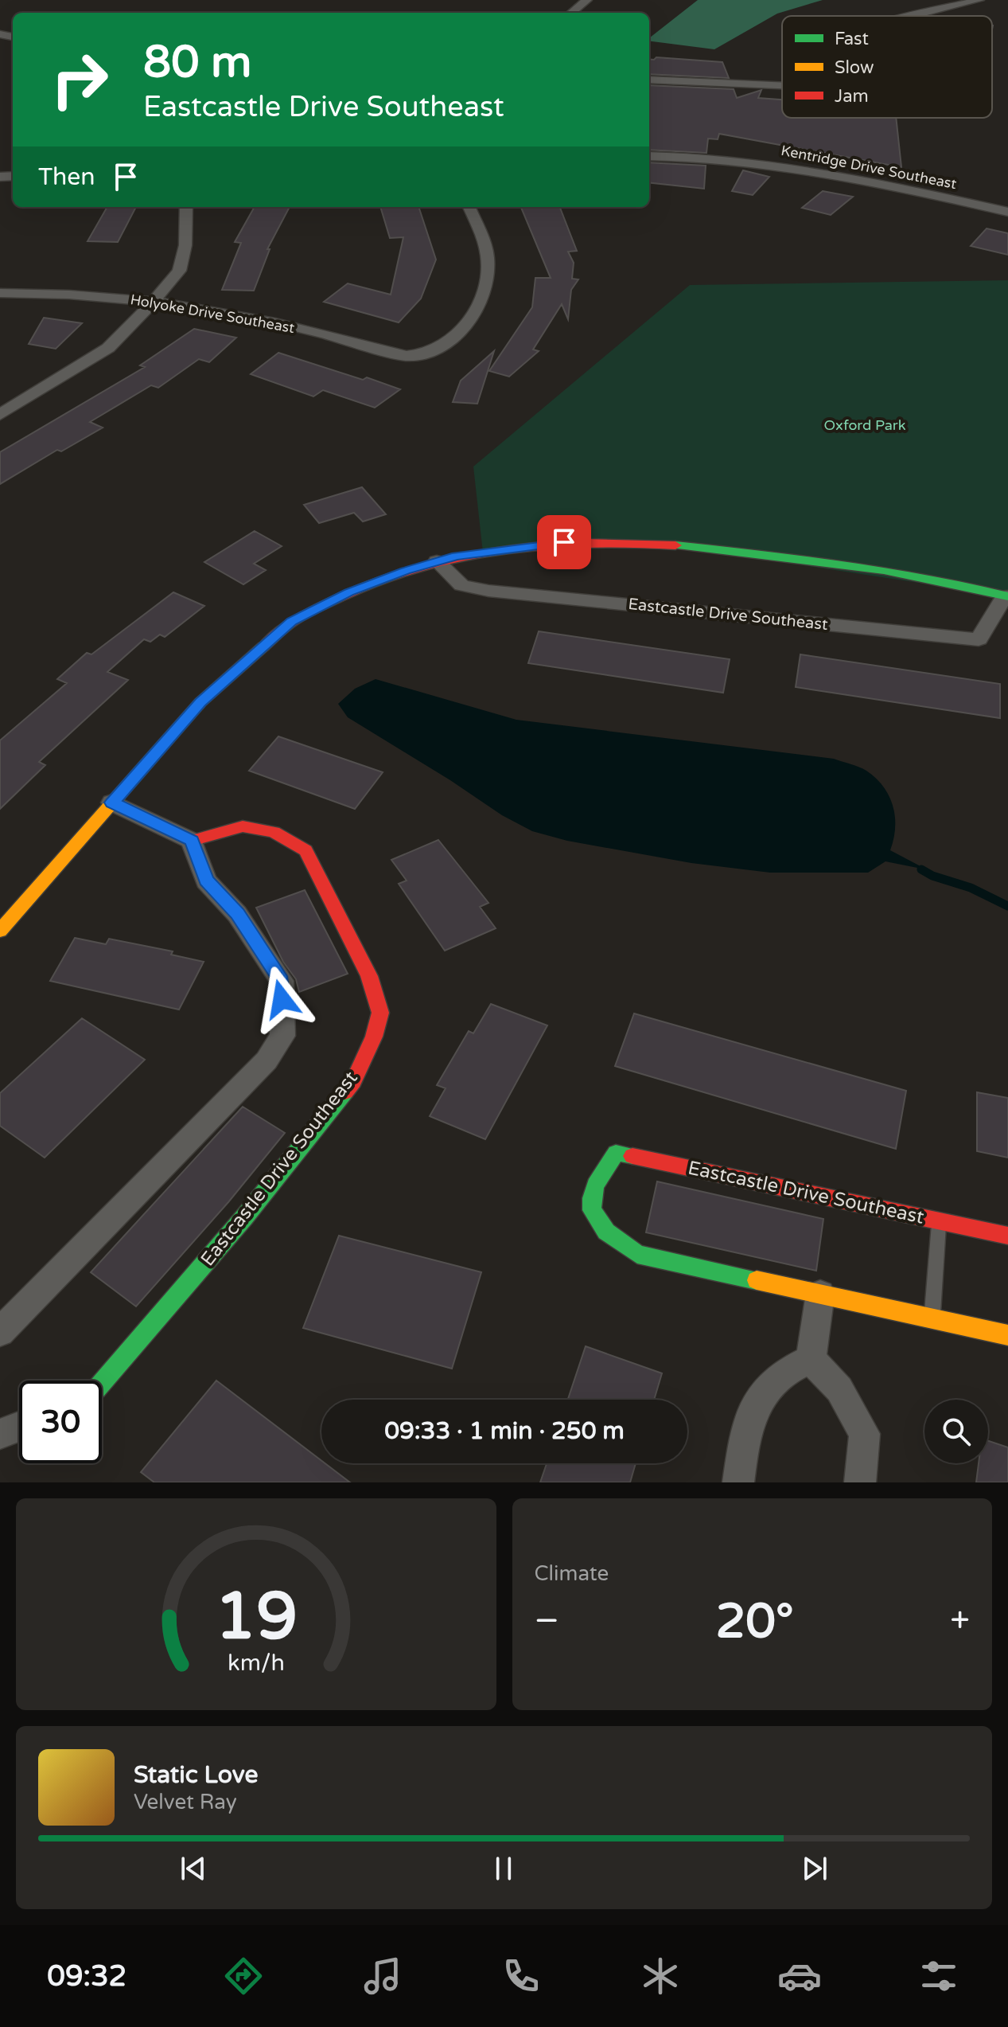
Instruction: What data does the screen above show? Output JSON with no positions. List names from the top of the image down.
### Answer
{
  "streets": {
    "street": ["Kentridge Drive Southeast", "Holyoke Drive Southeast", "Eastcastle Drive Southeast"]
  },
  "parks": ["Oxford Park"],
  "legend": ["Fast", "Slow", "Jam"],
  "page": {
    "turn": ["80 m", "Eastcastle Drive Southeast"],
    "then": "Then",
    "limit": "30",
    "trip": "09:33 · 1 min · 250 m",
    "tile": "Climate",
    "heat": ["−", "20°", "+"],
    "song": ["Static Love", "Velvet Ray"],
    "tabs": "09:32",
    "gauge": ["19", "km/h"]
  }
}
